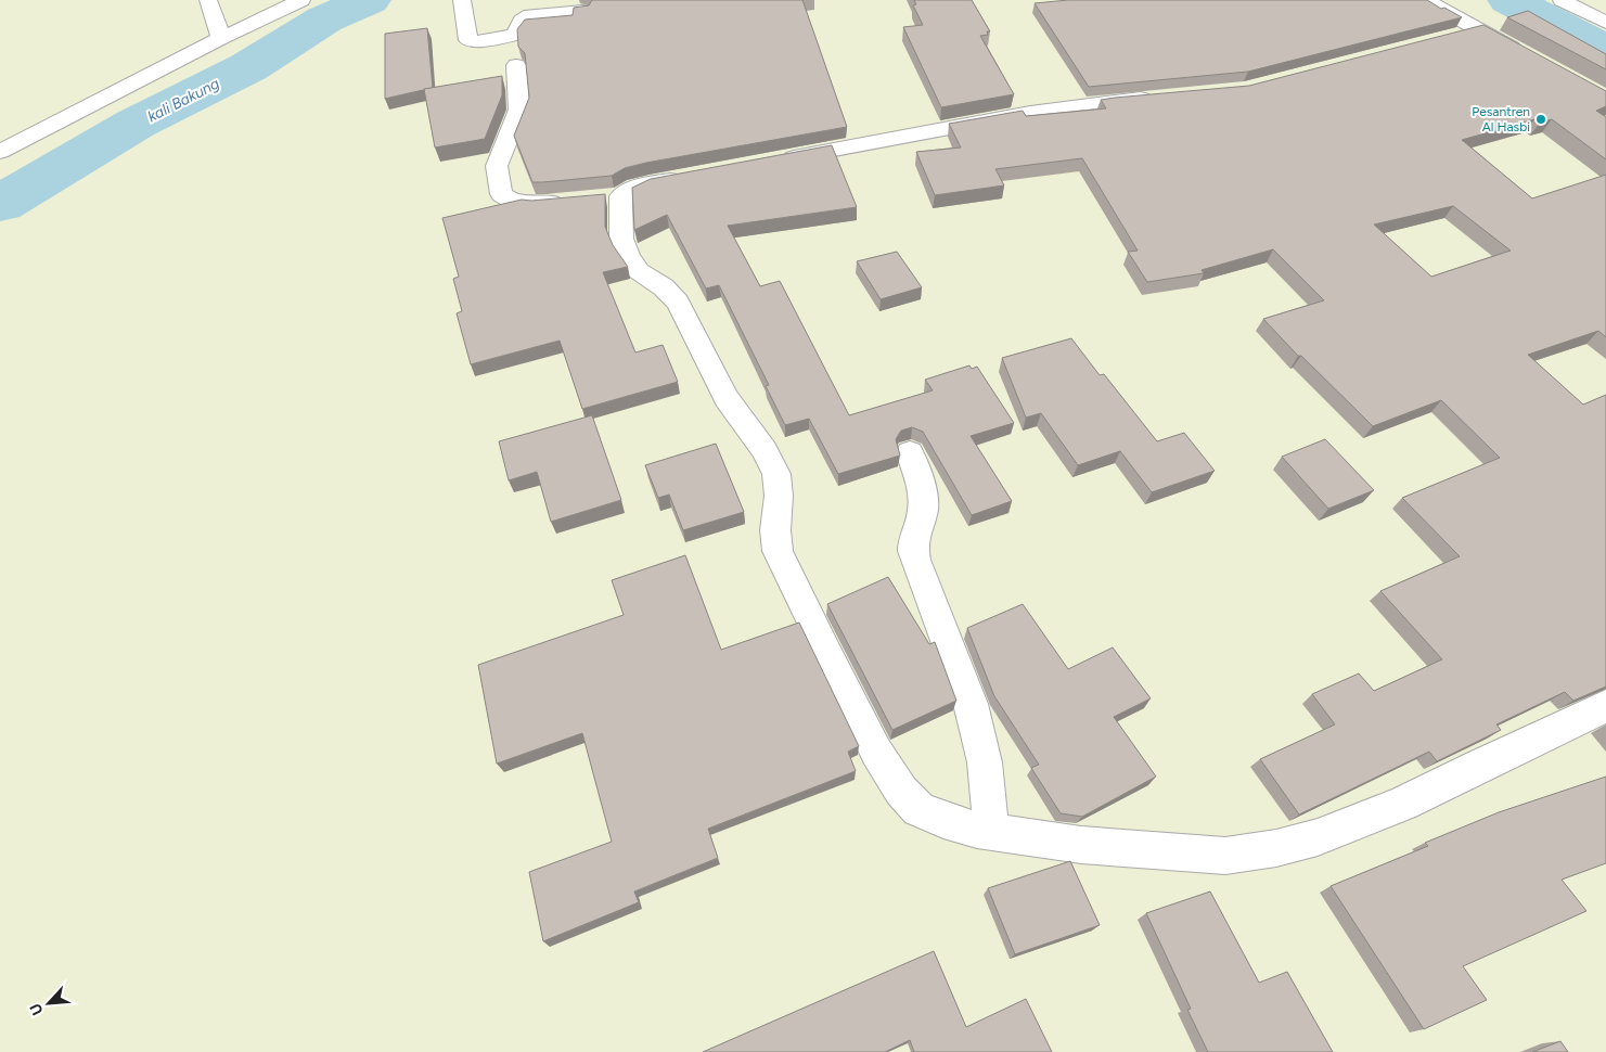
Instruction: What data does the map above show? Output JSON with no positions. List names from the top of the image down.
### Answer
{
  "water": ["kali Bakung"],
  "places": ["Pesantren Al Hasbi"],
  "north": "bottom left"
}
